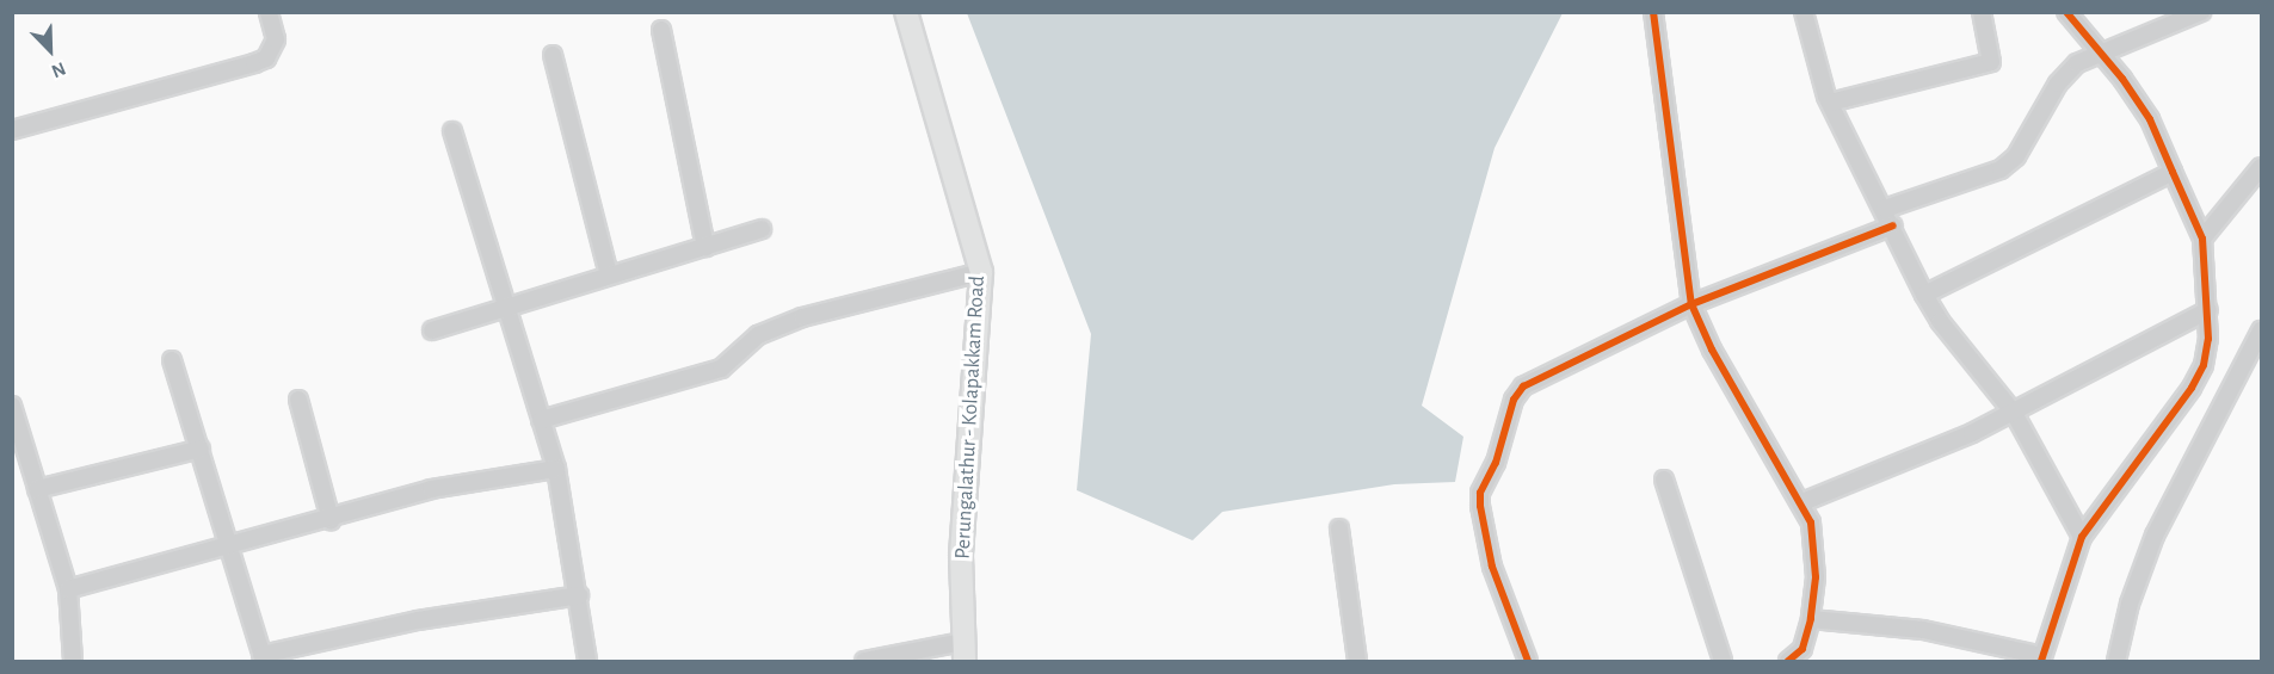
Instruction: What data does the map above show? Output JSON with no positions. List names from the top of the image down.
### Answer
{
  "streets": {
    "main road": ["Perungalathur - Kolapakkam Road"]
  },
  "north": "bottom right"
}
